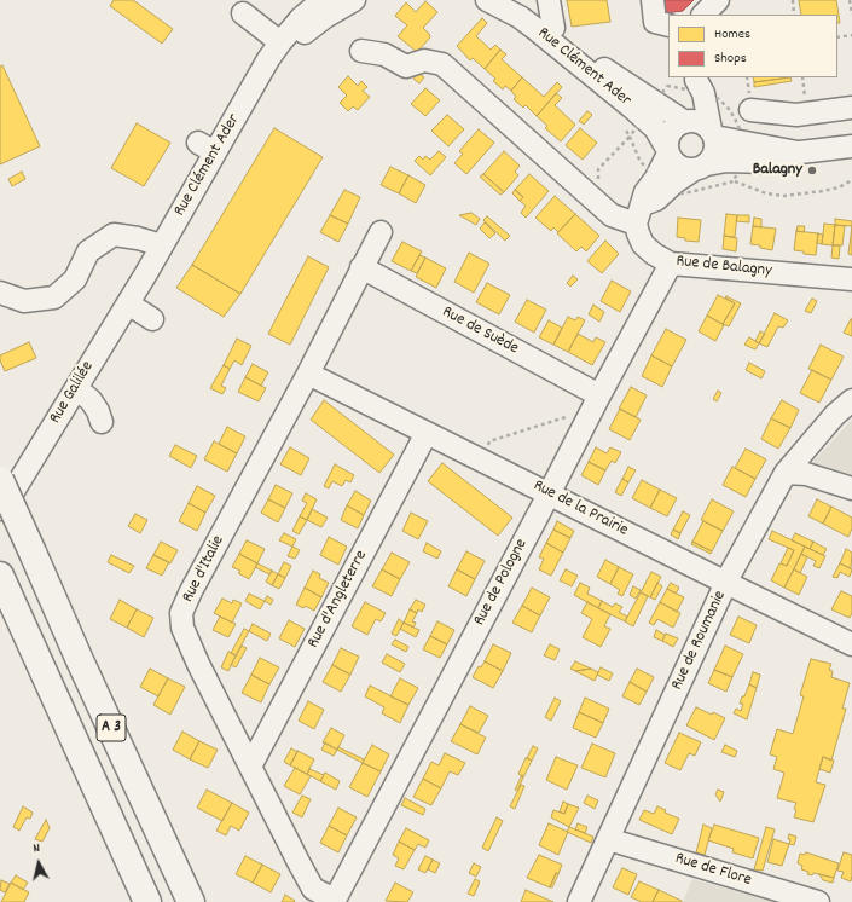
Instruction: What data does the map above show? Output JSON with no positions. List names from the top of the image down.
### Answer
{
  "streets": {
    "highway": ["A 3"],
    "street": [
      "Rue Clément Ader",
      "Rue de Balagny",
      "Rue de Suède",
      "Rue Galilée",
      "Rue de la Prairie",
      "Rue d'Italie",
      "Rue de Pologne",
      "Rue d'Angleterre",
      "Rue de Roumanie",
      "Rue de Flore"
    ]
  },
  "crossings": [
    ["Rue Clément Ader", "Rue Galilée"],
    ["Rue de Balagny", "Rue de Pologne"],
    ["Rue de Suède", "Rue d'Italie"],
    ["Rue de Suède", "Rue de Pologne"],
    ["Rue de la Prairie", "Rue d'Italie"],
    ["Rue de la Prairie", "Rue de Pologne"],
    ["Rue de la Prairie", "Rue d'Angleterre"],
    ["Rue de la Prairie", "Rue de Roumanie"],
    ["Rue d'Italie", "Rue de Pologne"],
    ["Rue d'Italie", "Rue d'Angleterre"],
    ["Rue de Roumanie", "Rue de Flore"]
  ],
  "places": ["Balagny"],
  "legend": ["Homes", "Shops"],
  "north": "top"
}
